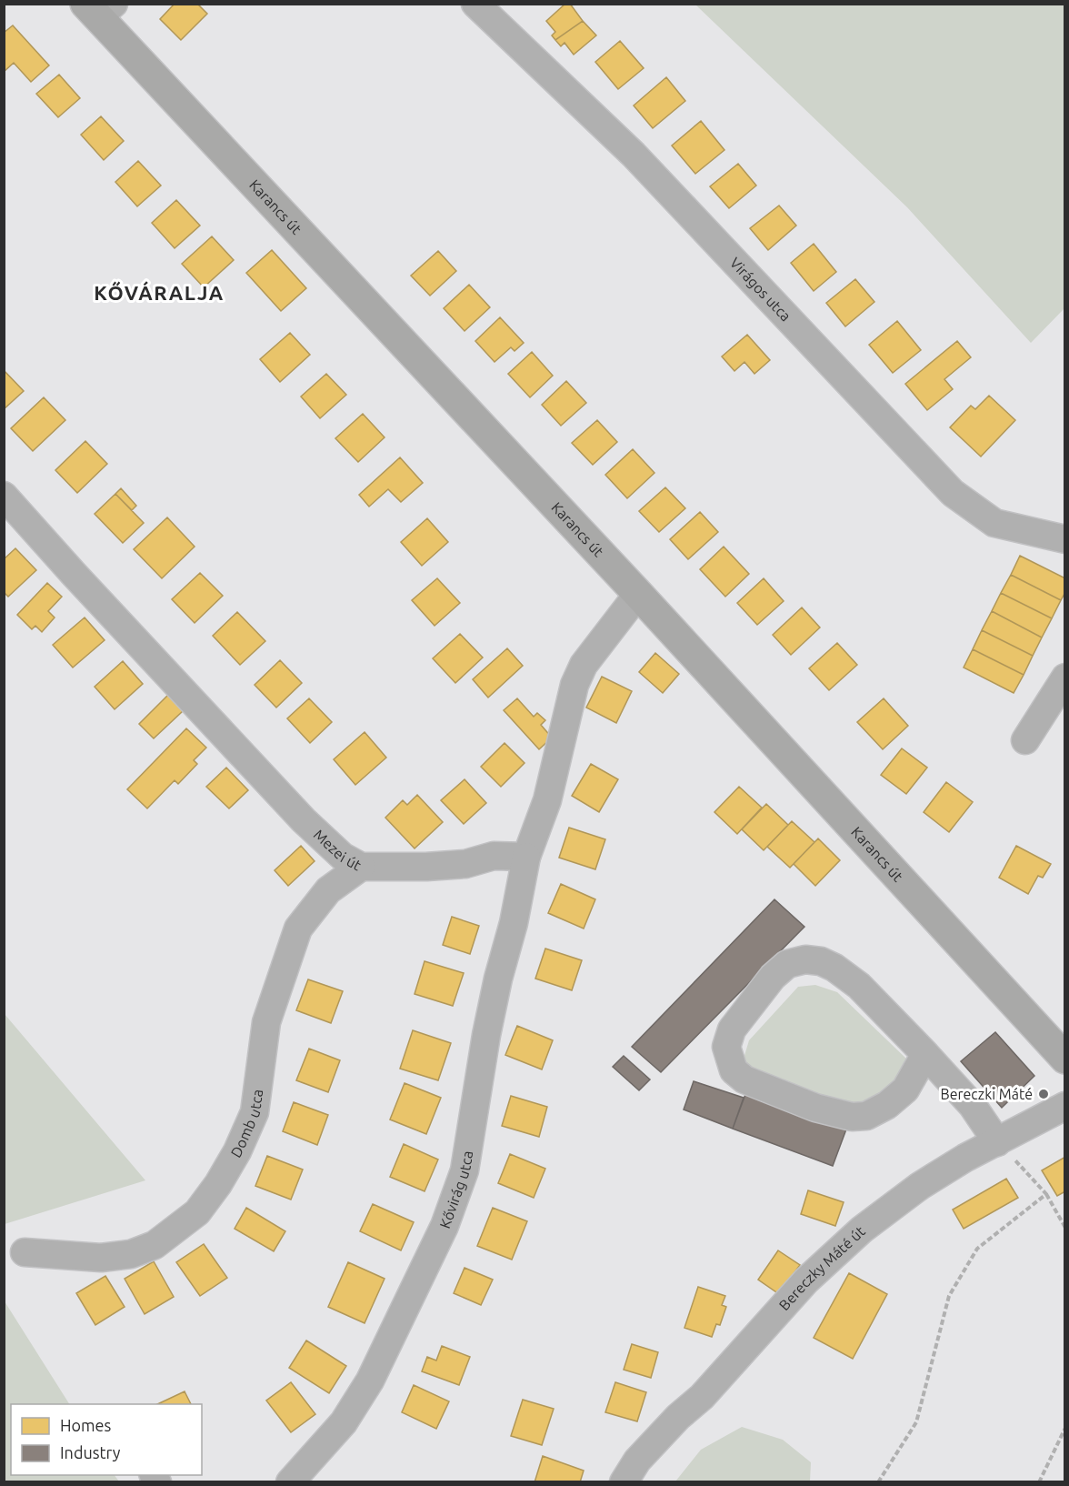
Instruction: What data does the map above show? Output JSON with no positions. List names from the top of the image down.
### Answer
{
  "streets": {
    "main road": ["Karancs út"],
    "street": [
      "Virágos utca",
      "Mezei út",
      "Domb utca",
      "Kővirág utca",
      "Bereczky Máté út"
    ]
  },
  "crossings": [
    ["Mezei út", "Domb utca"],
    ["Mezei út", "Kővirág utca"]
  ],
  "districts": ["KŐVÁRALJA"],
  "places": ["Bereczki Máté"],
  "legend": ["Homes", "Industry"]
}
